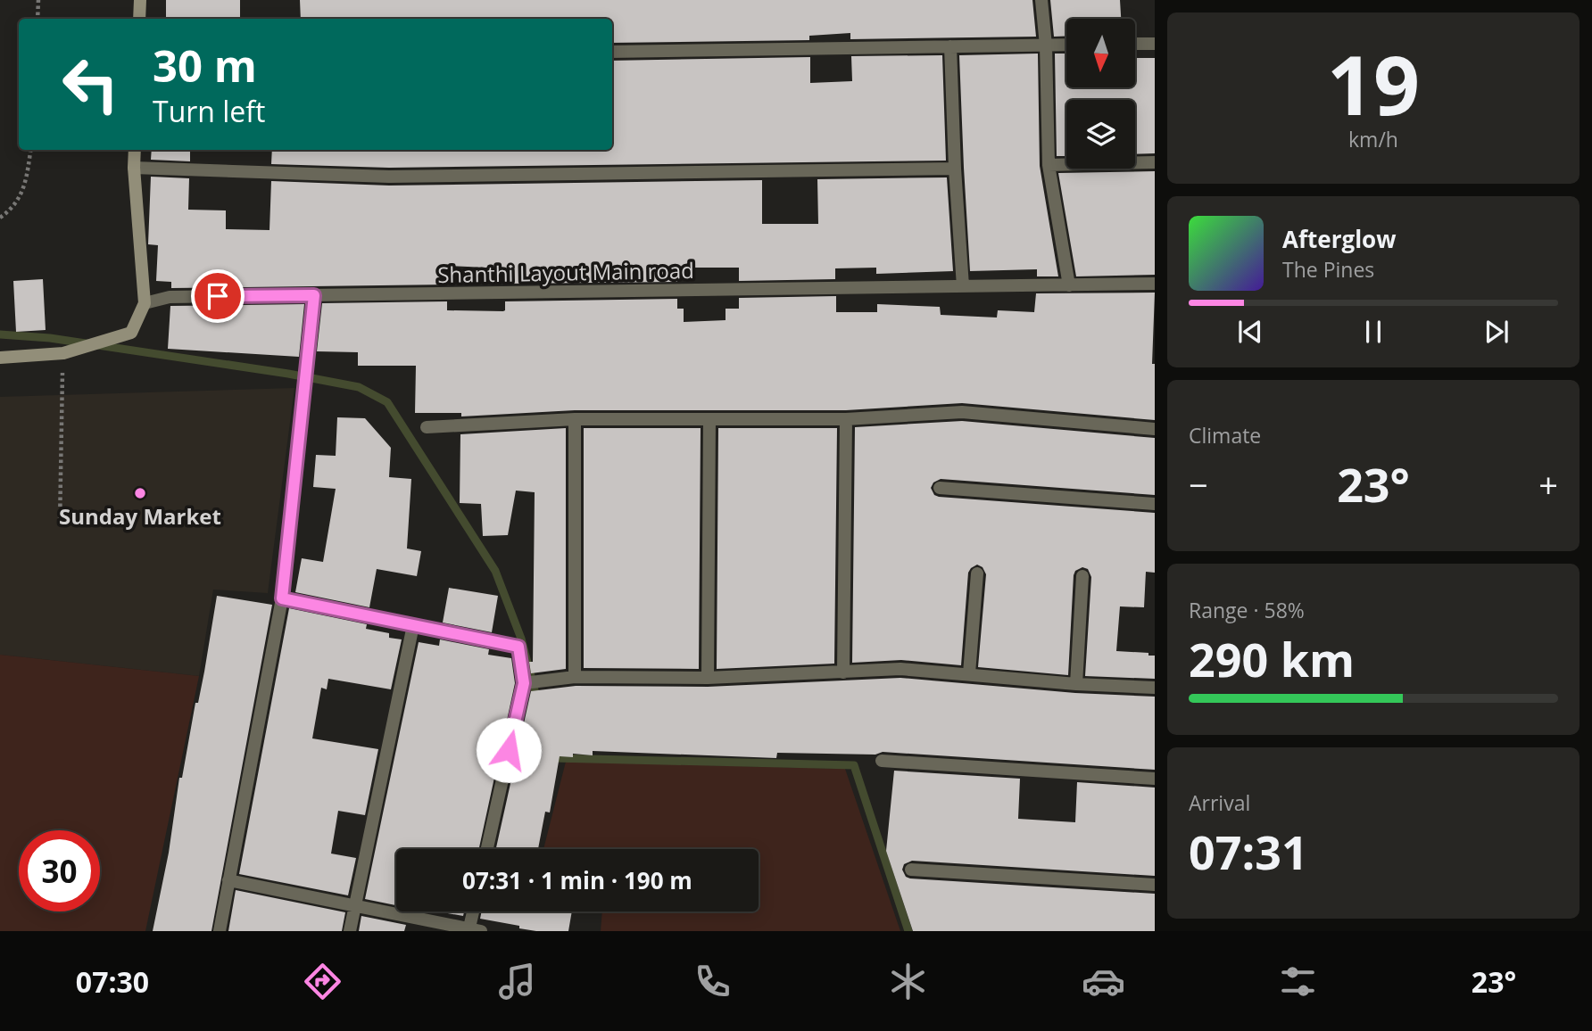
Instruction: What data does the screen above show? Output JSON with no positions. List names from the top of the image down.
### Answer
{
  "streets": {
    "street": ["Shanthi Layout Main road"]
  },
  "places": ["Sunday Market"],
  "north": "bottom",
  "page": {
    "tile": [
      ["19", "km/h"],
      "Climate",
      ["Range · 58%", "290 km"],
      ["Arrival", "07:31"]
    ],
    "turn": ["30 m", "Turn left"],
    "song": ["Afterglow", "The Pines"],
    "heat": ["−", "23°", "+"],
    "limit": "30",
    "trip": "07:31 · 1 min · 190 m",
    "tabs": ["07:30", "23°"]
  }
}
